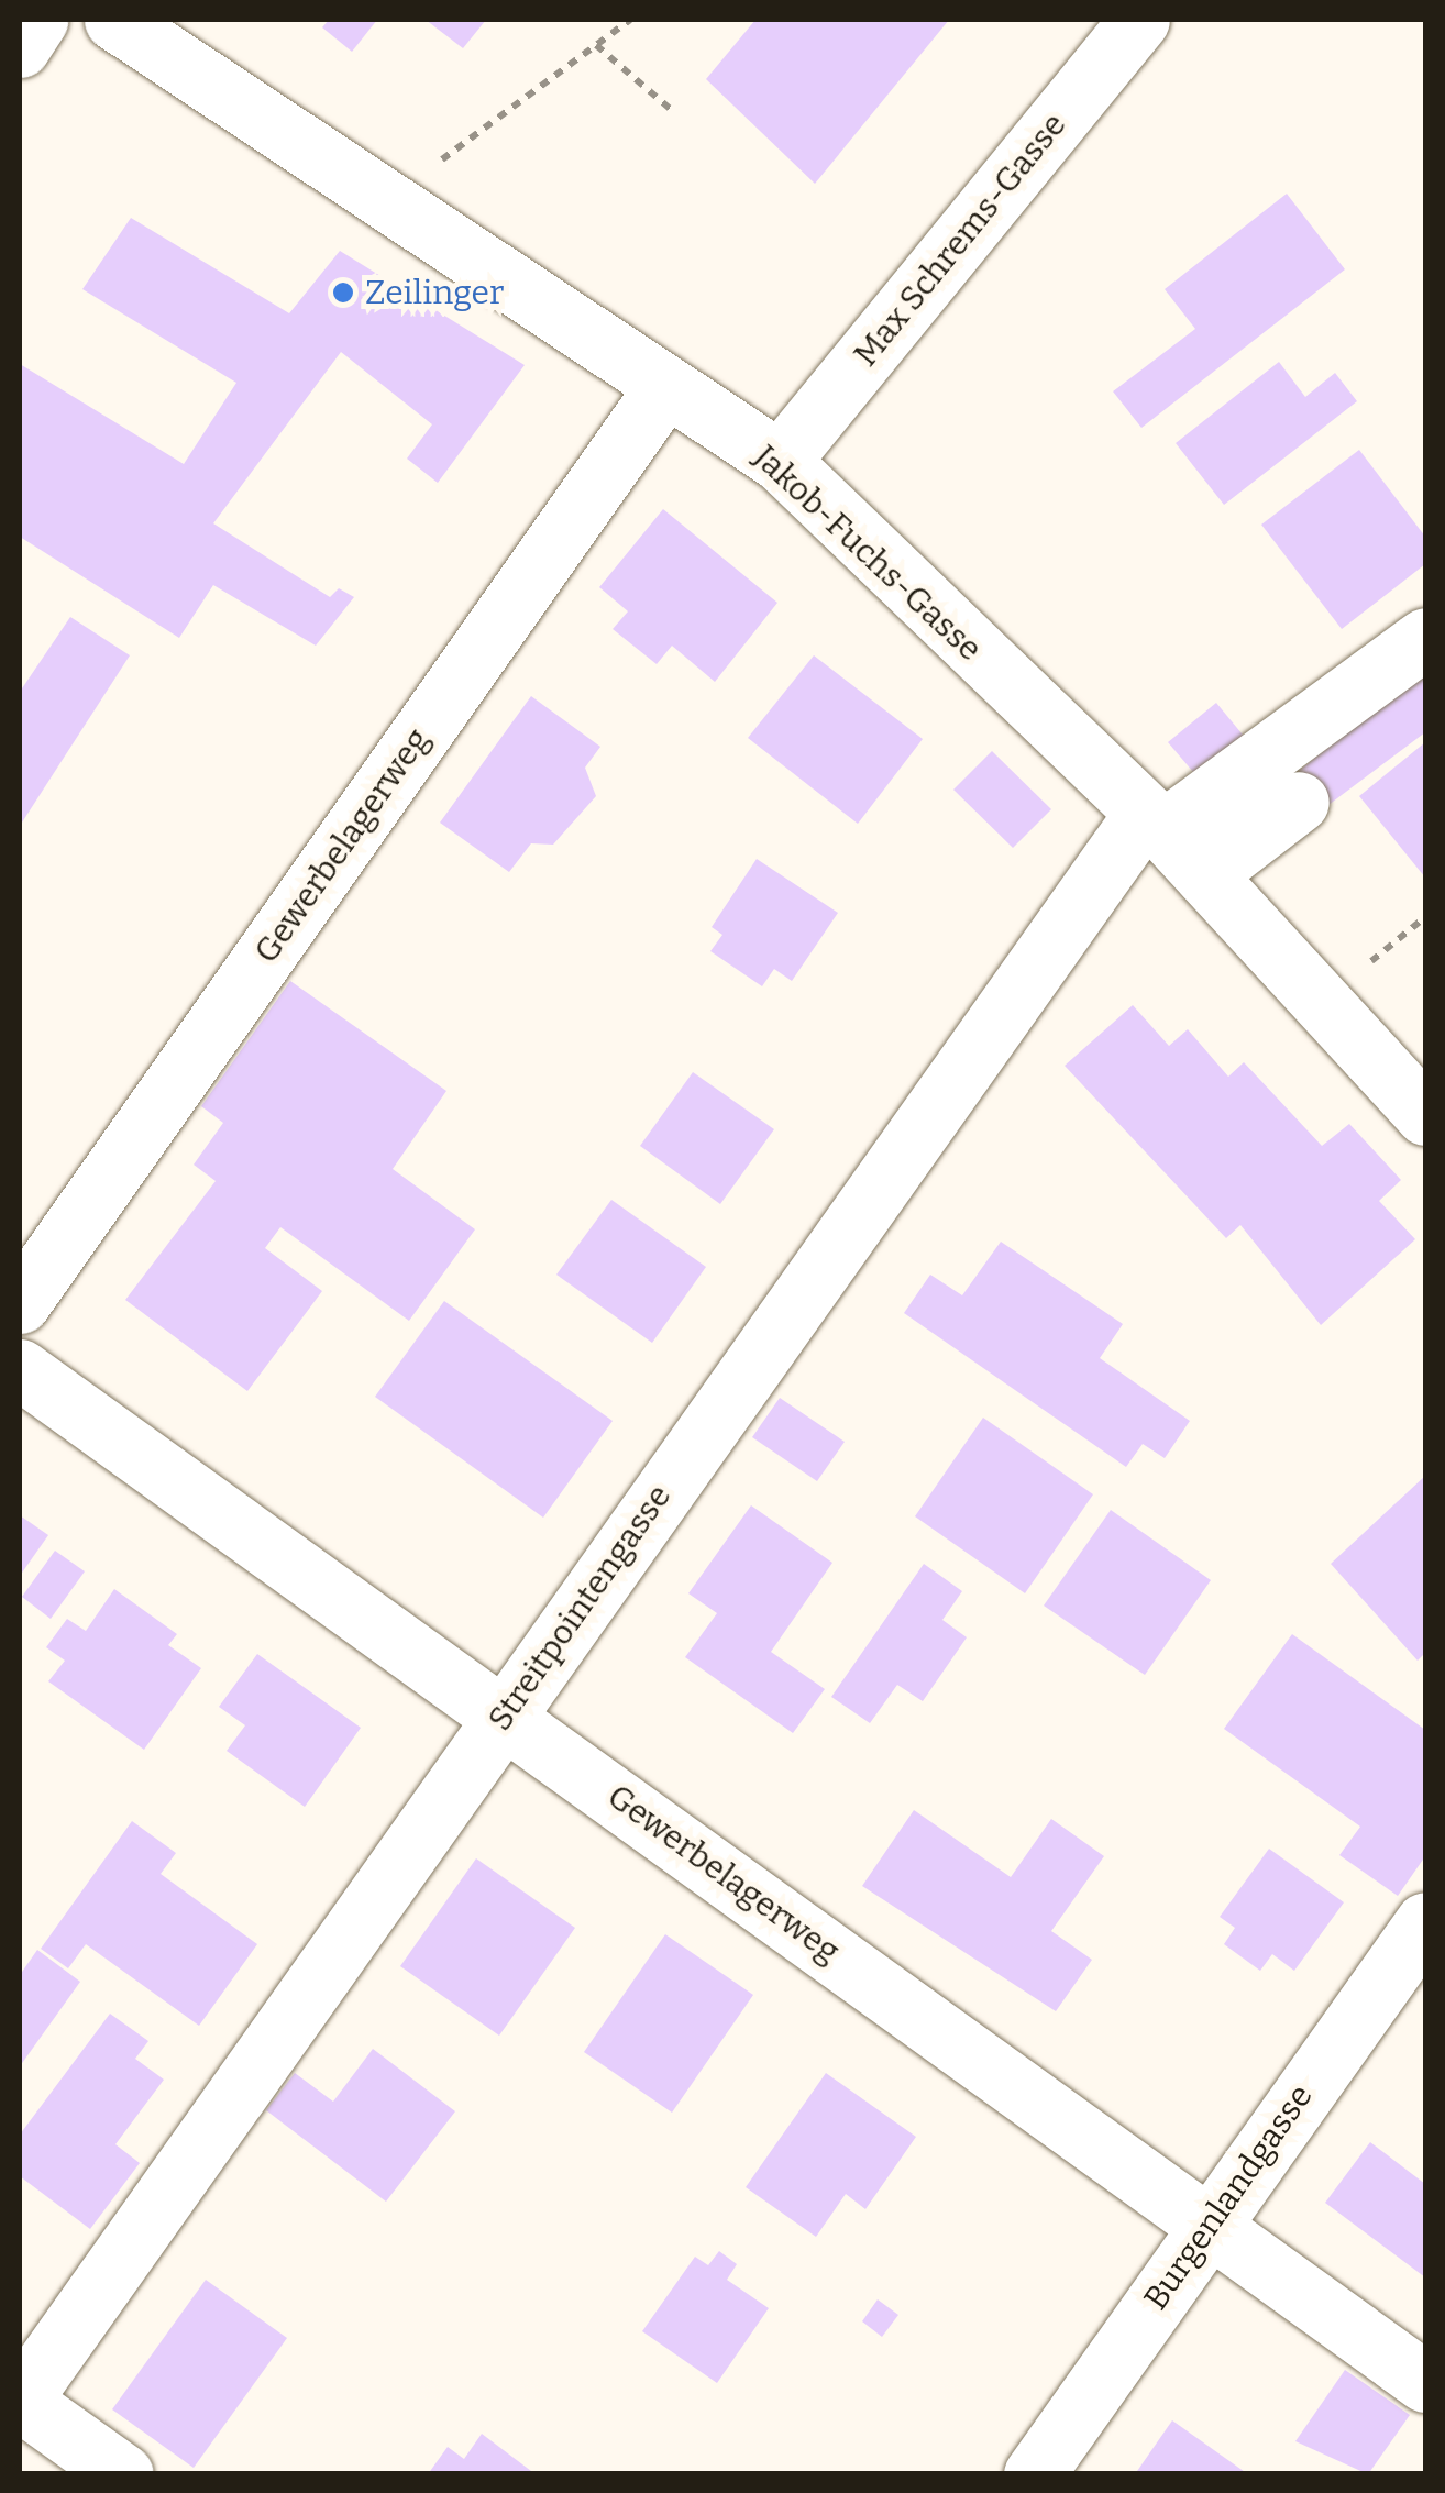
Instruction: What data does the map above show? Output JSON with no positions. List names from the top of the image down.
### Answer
{
  "streets": {
    "street": [
      "Max Schrems-Gasse",
      "Jakob-Fuchs-Gasse",
      "Gewerbelagerweg",
      "Streitpointengasse",
      "Burgenlandgasse"
    ]
  },
  "crossings": [
    ["Max Schrems-Gasse", "Jakob-Fuchs-Gasse"],
    ["Jakob-Fuchs-Gasse", "Gewerbelagerweg"],
    ["Jakob-Fuchs-Gasse", "Streitpointengasse"],
    ["Gewerbelagerweg", "Streitpointengasse"],
    ["Gewerbelagerweg", "Burgenlandgasse"]
  ],
  "places": ["Zeilinger"]
}
